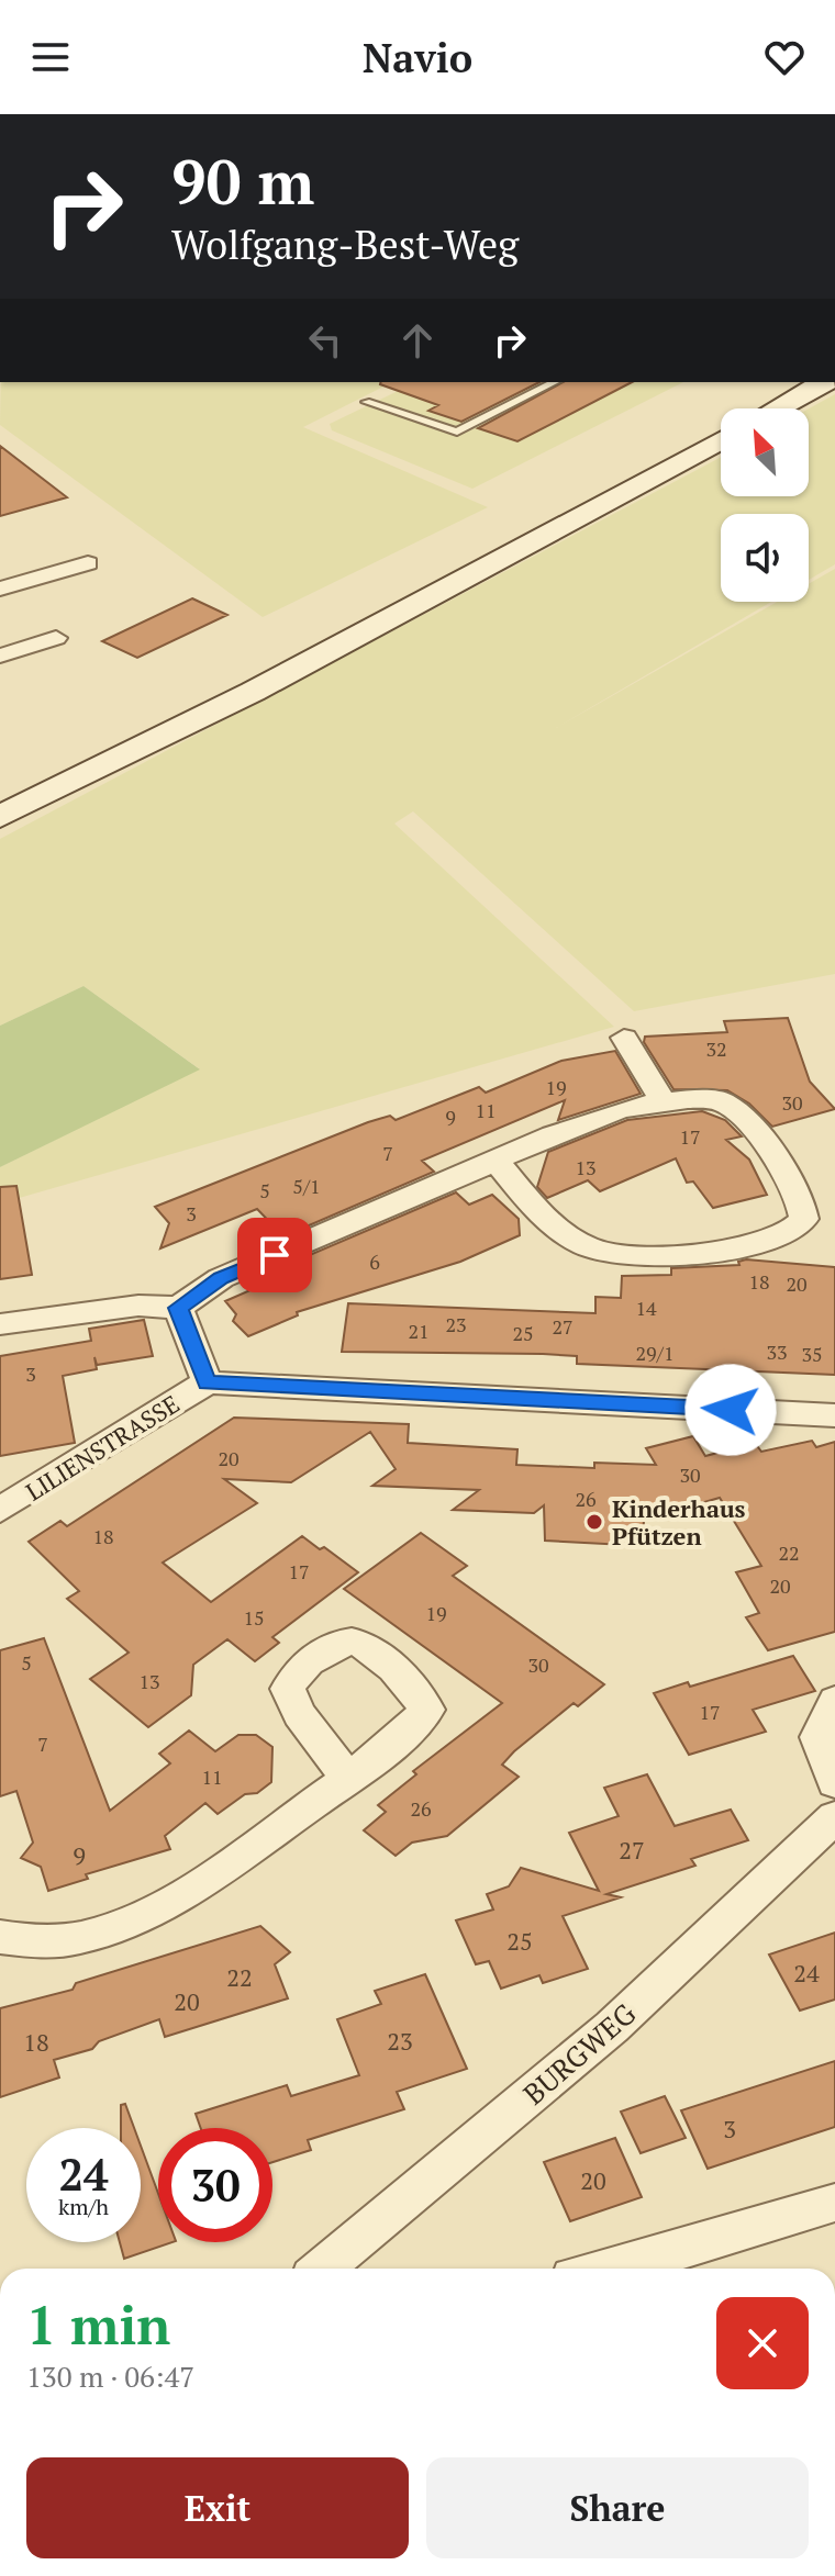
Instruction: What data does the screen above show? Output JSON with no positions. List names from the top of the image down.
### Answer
{
  "streets": {
    "street": ["LILIENSTRASSE", "BURGWEG"]
  },
  "places": ["Kinderhaus Pfützen"],
  "house_numbers": [
    "32",
    "19",
    "30",
    "11",
    "9",
    "17",
    "7",
    "13",
    "5/1",
    "5",
    "3",
    "6",
    "18",
    "20",
    "14",
    "23",
    "27",
    "21",
    "25",
    "33",
    "29/1",
    "35",
    "3",
    "20",
    "30",
    "26",
    "18",
    "22",
    "17",
    "20",
    "19",
    "15",
    "5",
    "30",
    "13",
    "17",
    "7",
    "11",
    "26",
    "27",
    "9",
    "25",
    "24",
    "22",
    "20",
    "23",
    "18",
    "3",
    "20"
  ],
  "north": "top left",
  "page": {
    "header": "Navio",
    "turn": ["90 m", "Wolfgang-Best-Weg"],
    "speed": "24 km/h",
    "limit": "30",
    "heading": ["1 min", "130 m · 06:47"],
    "buttons": ["Exit", "Share"]
  }
}
